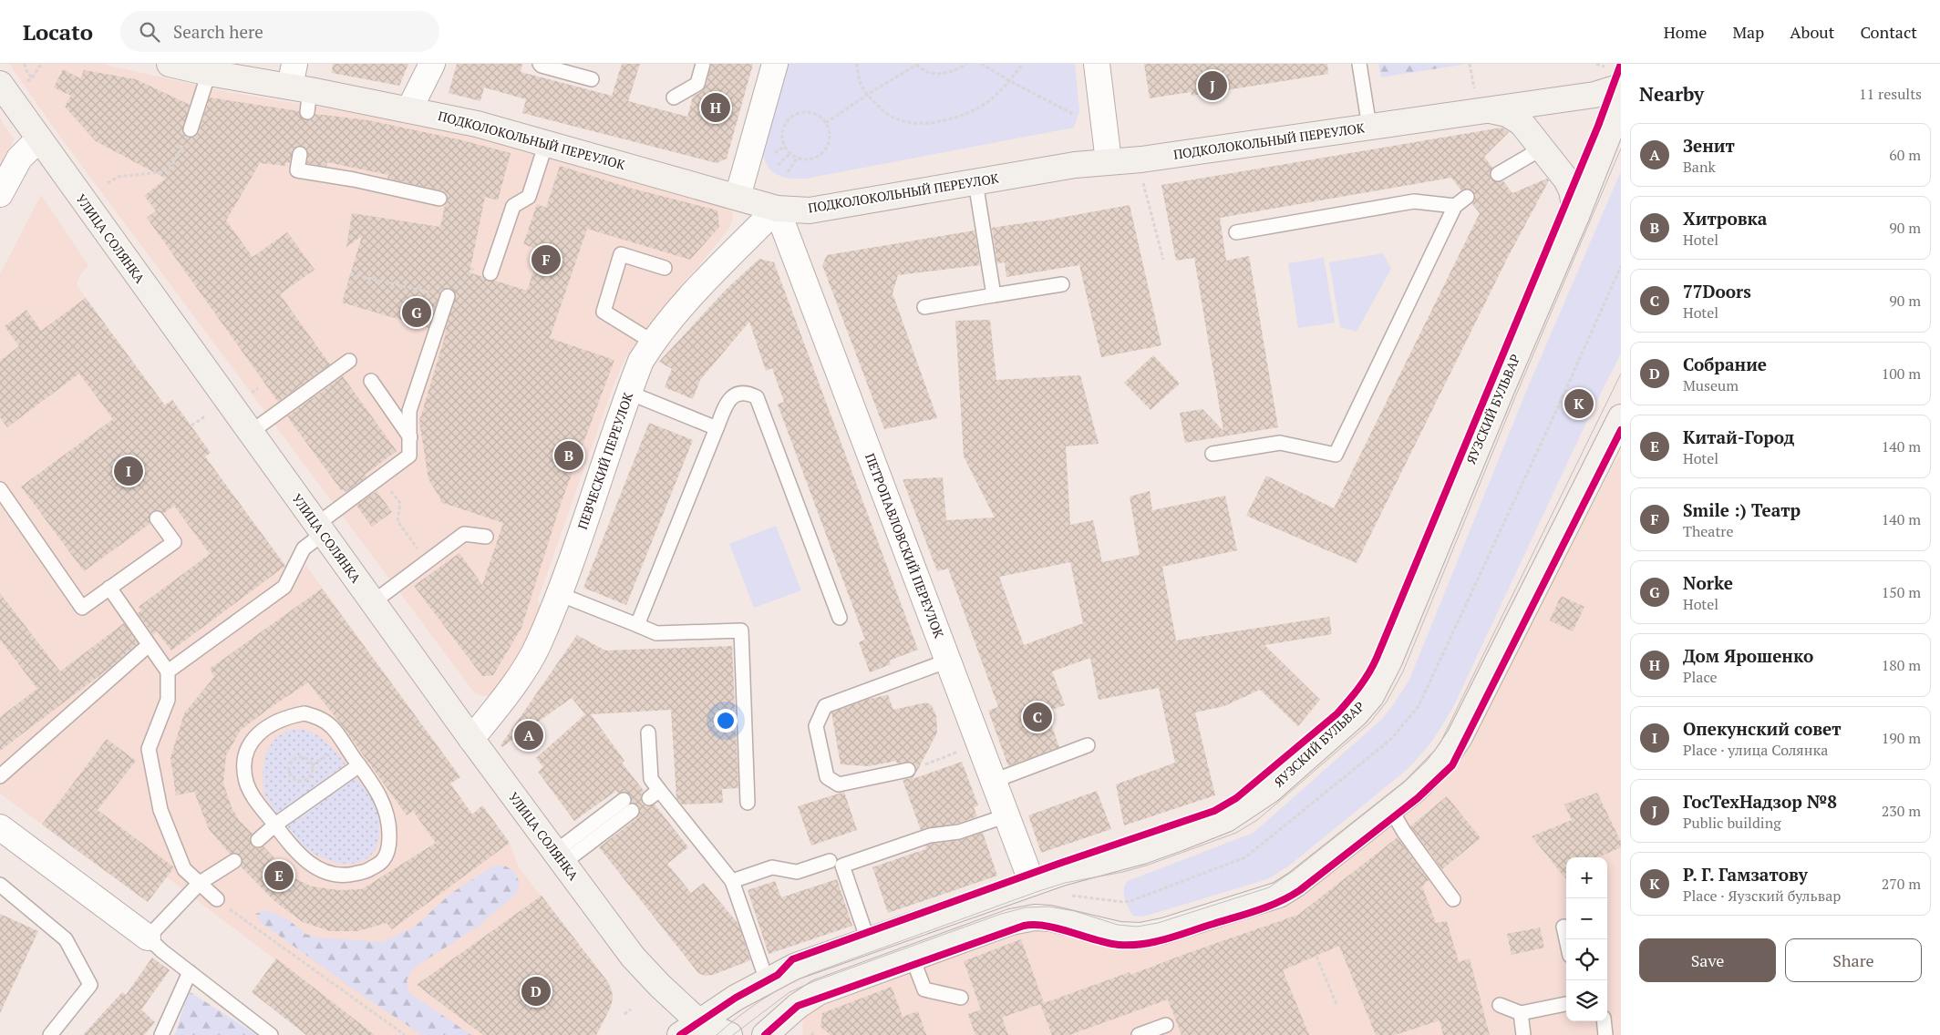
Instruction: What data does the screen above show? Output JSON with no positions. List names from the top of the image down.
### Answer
{
  "streets": {
    "main road": ["ПОДКОЛОКОЛЬНЫЙ ПЕРЕУЛОК", "УЛИЦА СОЛЯНКА", "ЯУЗСКИЙ БУЛЬВАР"],
    "street": ["ПЕВЧЕСКИЙ ПЕРЕУЛОК", "ПЕТРОПАВЛОВСКИЙ ПЕРЕУЛОК"]
  },
  "crossings": [
    ["ПОДКОЛОКОЛЬНЫЙ ПЕРЕУЛОК", "ПЕВЧЕСКИЙ ПЕРЕУЛОК"],
    ["ПОДКОЛОКОЛЬНЫЙ ПЕРЕУЛОК", "ПЕТРОПАВЛОВСКИЙ ПЕРЕУЛОК"],
    ["УЛИЦА СОЛЯНКА", "ЯУЗСКИЙ БУЛЬВАР"],
    ["УЛИЦА СОЛЯНКА", "ПЕВЧЕСКИЙ ПЕРЕУЛОК"],
    ["ЯУЗСКИЙ БУЛЬВАР", "ПЕТРОПАВЛОВСКИЙ ПЕРЕУЛОК"],
    ["ПЕВЧЕСКИЙ ПЕРЕУЛОК", "ПЕТРОПАВЛОВСКИЙ ПЕРЕУЛОК"]
  ],
  "page": {
    "header": "Locato",
    "search": "Search here",
    "nav": [
      "Home",
      "Map",
      "About",
      "Contact"
    ],
    "heading": ["Nearby", "11 results"],
    "pins": [
      "J",
      "H",
      "F",
      "G",
      "K",
      "B",
      "I",
      "C",
      "A",
      "E",
      "D"
    ],
    "list": [
      {
        "mark": "A",
        "name": "Зенит",
        "note": "Bank",
        "value": "60 m"
      },
      {
        "mark": "B",
        "name": "Хитровка",
        "note": "Hotel",
        "value": "90 m"
      },
      {
        "mark": "C",
        "name": "77Doors",
        "note": "Hotel",
        "value": "90 m"
      },
      {
        "mark": "D",
        "name": "Собрание",
        "note": "Museum",
        "value": "100 m"
      },
      {
        "mark": "E",
        "name": "Китай-Город",
        "note": "Hotel",
        "value": "140 m"
      },
      {
        "mark": "F",
        "name": "Smile :) Театр",
        "note": "Theatre",
        "value": "140 m"
      },
      {
        "mark": "G",
        "name": "Norke",
        "note": "Hotel",
        "value": "150 m"
      },
      {
        "mark": "H",
        "name": "Дом Ярошенко",
        "note": "Place",
        "value": "180 m"
      },
      {
        "mark": "I",
        "name": "Опекунский совет",
        "note": "Place · улица Солянка",
        "value": "190 m"
      },
      {
        "mark": "J",
        "name": "ГосТехНадзор №8",
        "note": "Public building",
        "value": "230 m"
      },
      {
        "mark": "K",
        "name": "Р. Г. Гамзатову",
        "note": "Place · Яузский бульвар",
        "value": "270 m"
      }
    ],
    "map_buttons": ["+", "−"],
    "buttons": ["Save", "Share"]
  }
}
